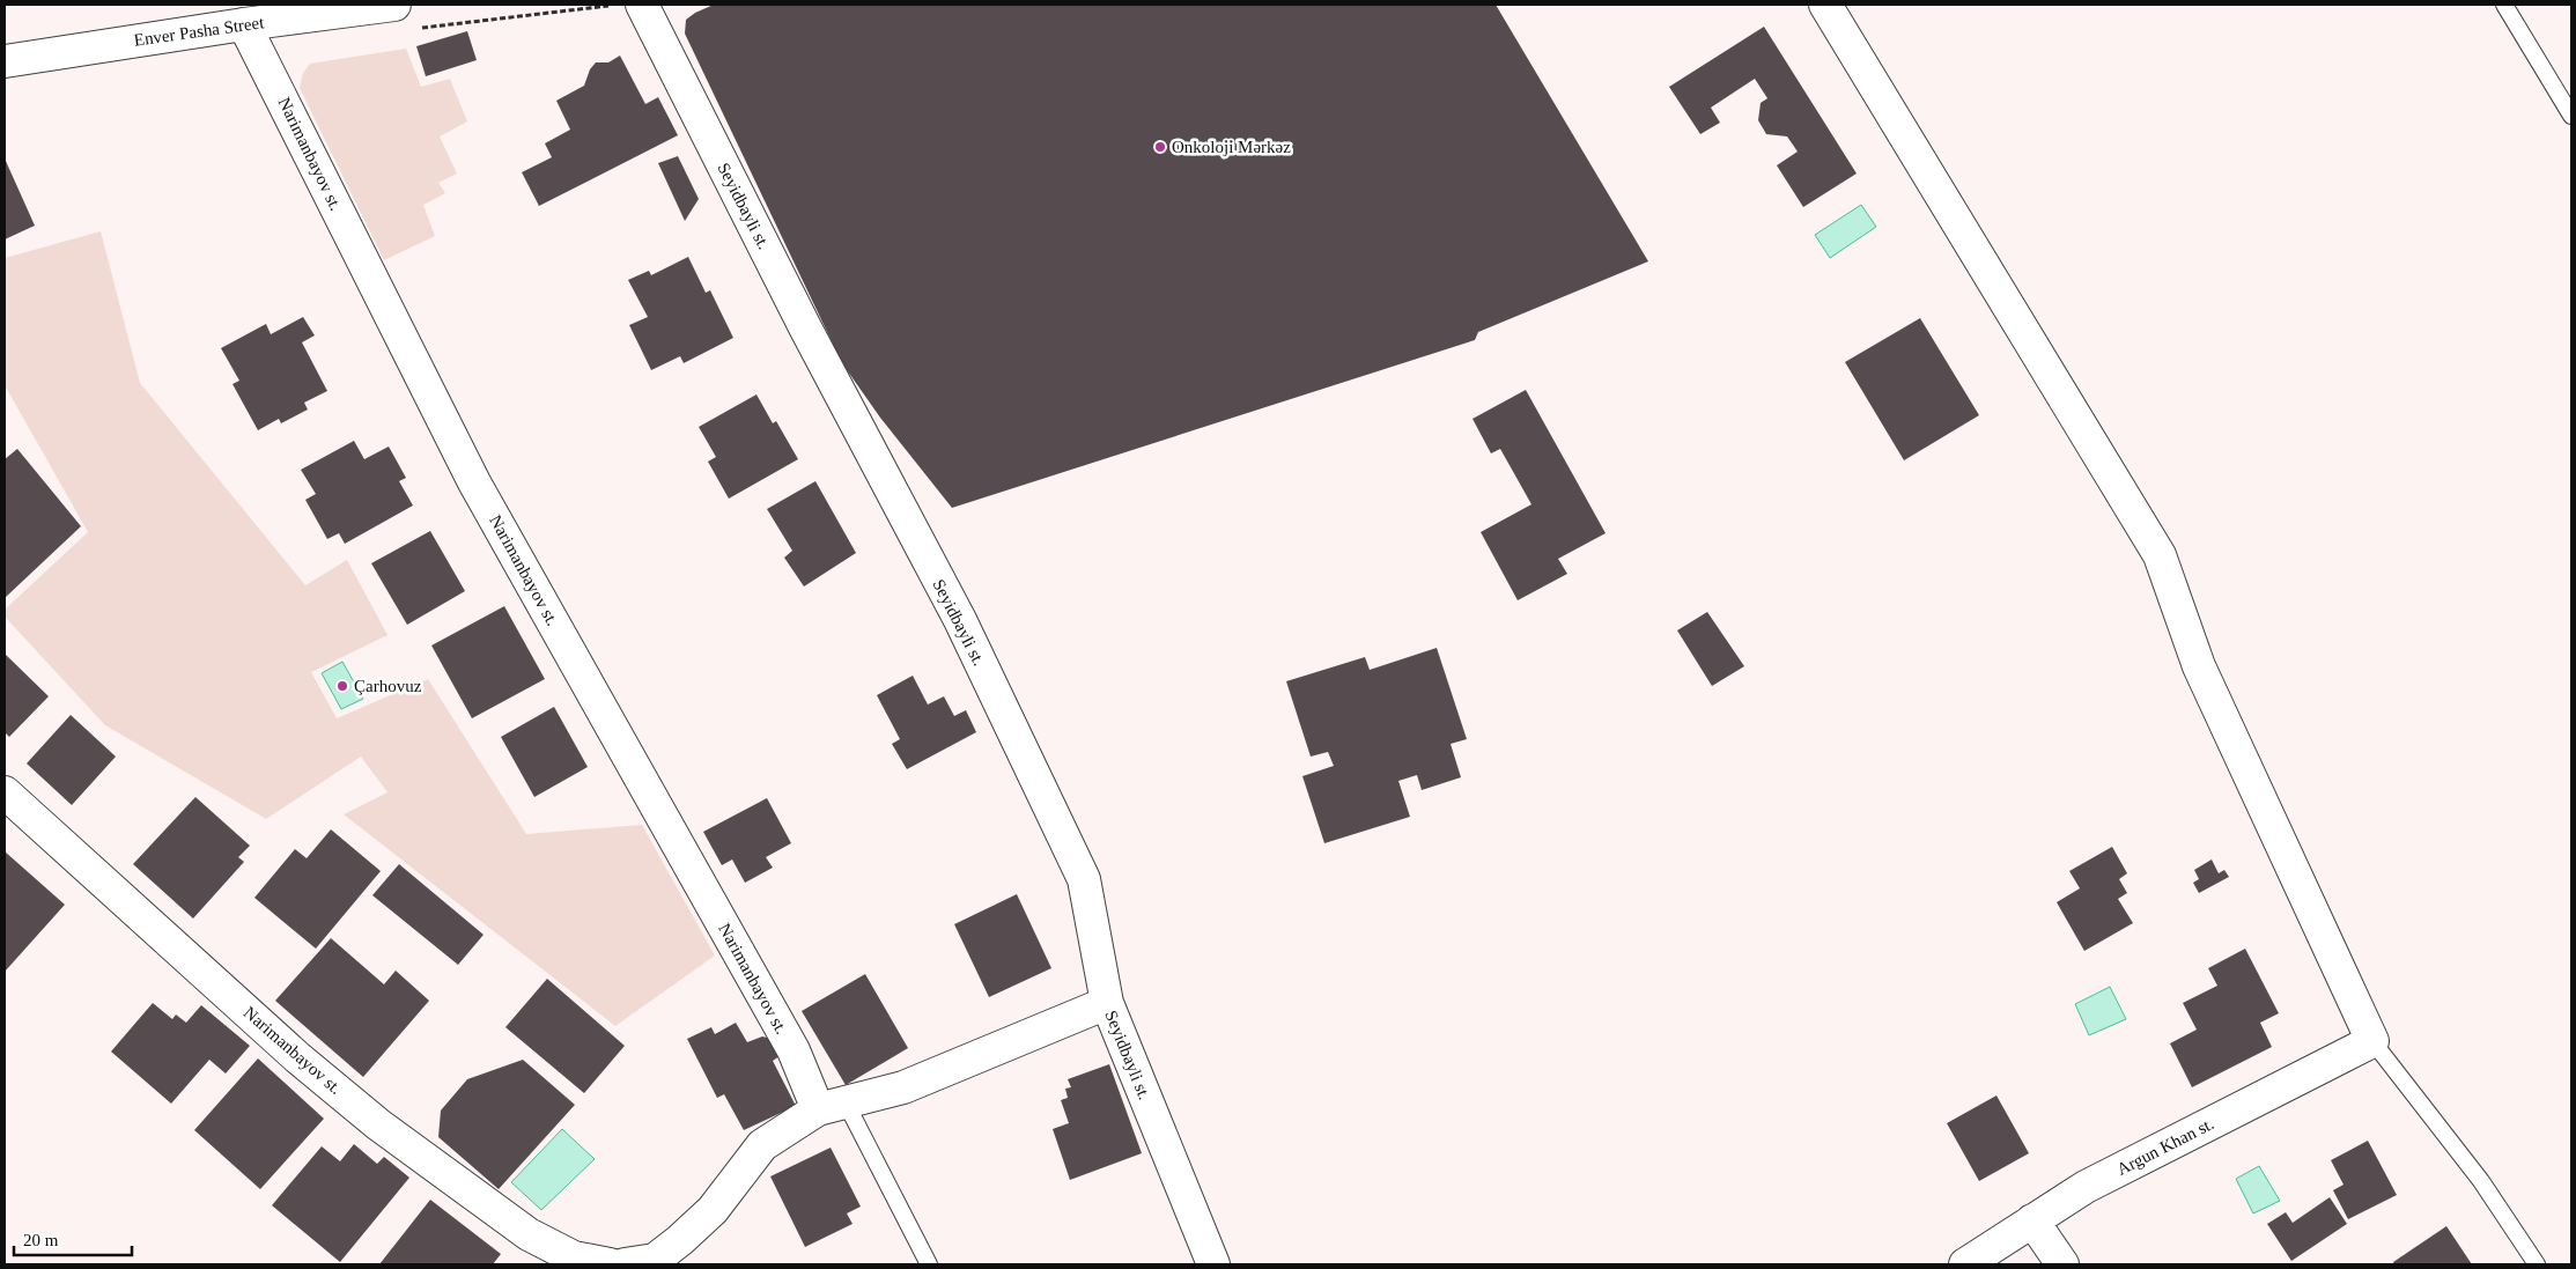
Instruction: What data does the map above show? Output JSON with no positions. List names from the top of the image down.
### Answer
{
  "streets": {
    "street": [
      "Enver Pasha Street",
      "Narimanbayov st.",
      "Seyidbayli st.",
      "Argun Khan st."
    ]
  },
  "crossings": [
    ["Enver Pasha Street", "Narimanbayov st."]
  ],
  "places": ["Onkoloji Mərkəz", "Çarhovuz"],
  "scale_bar": "20 m"
}
